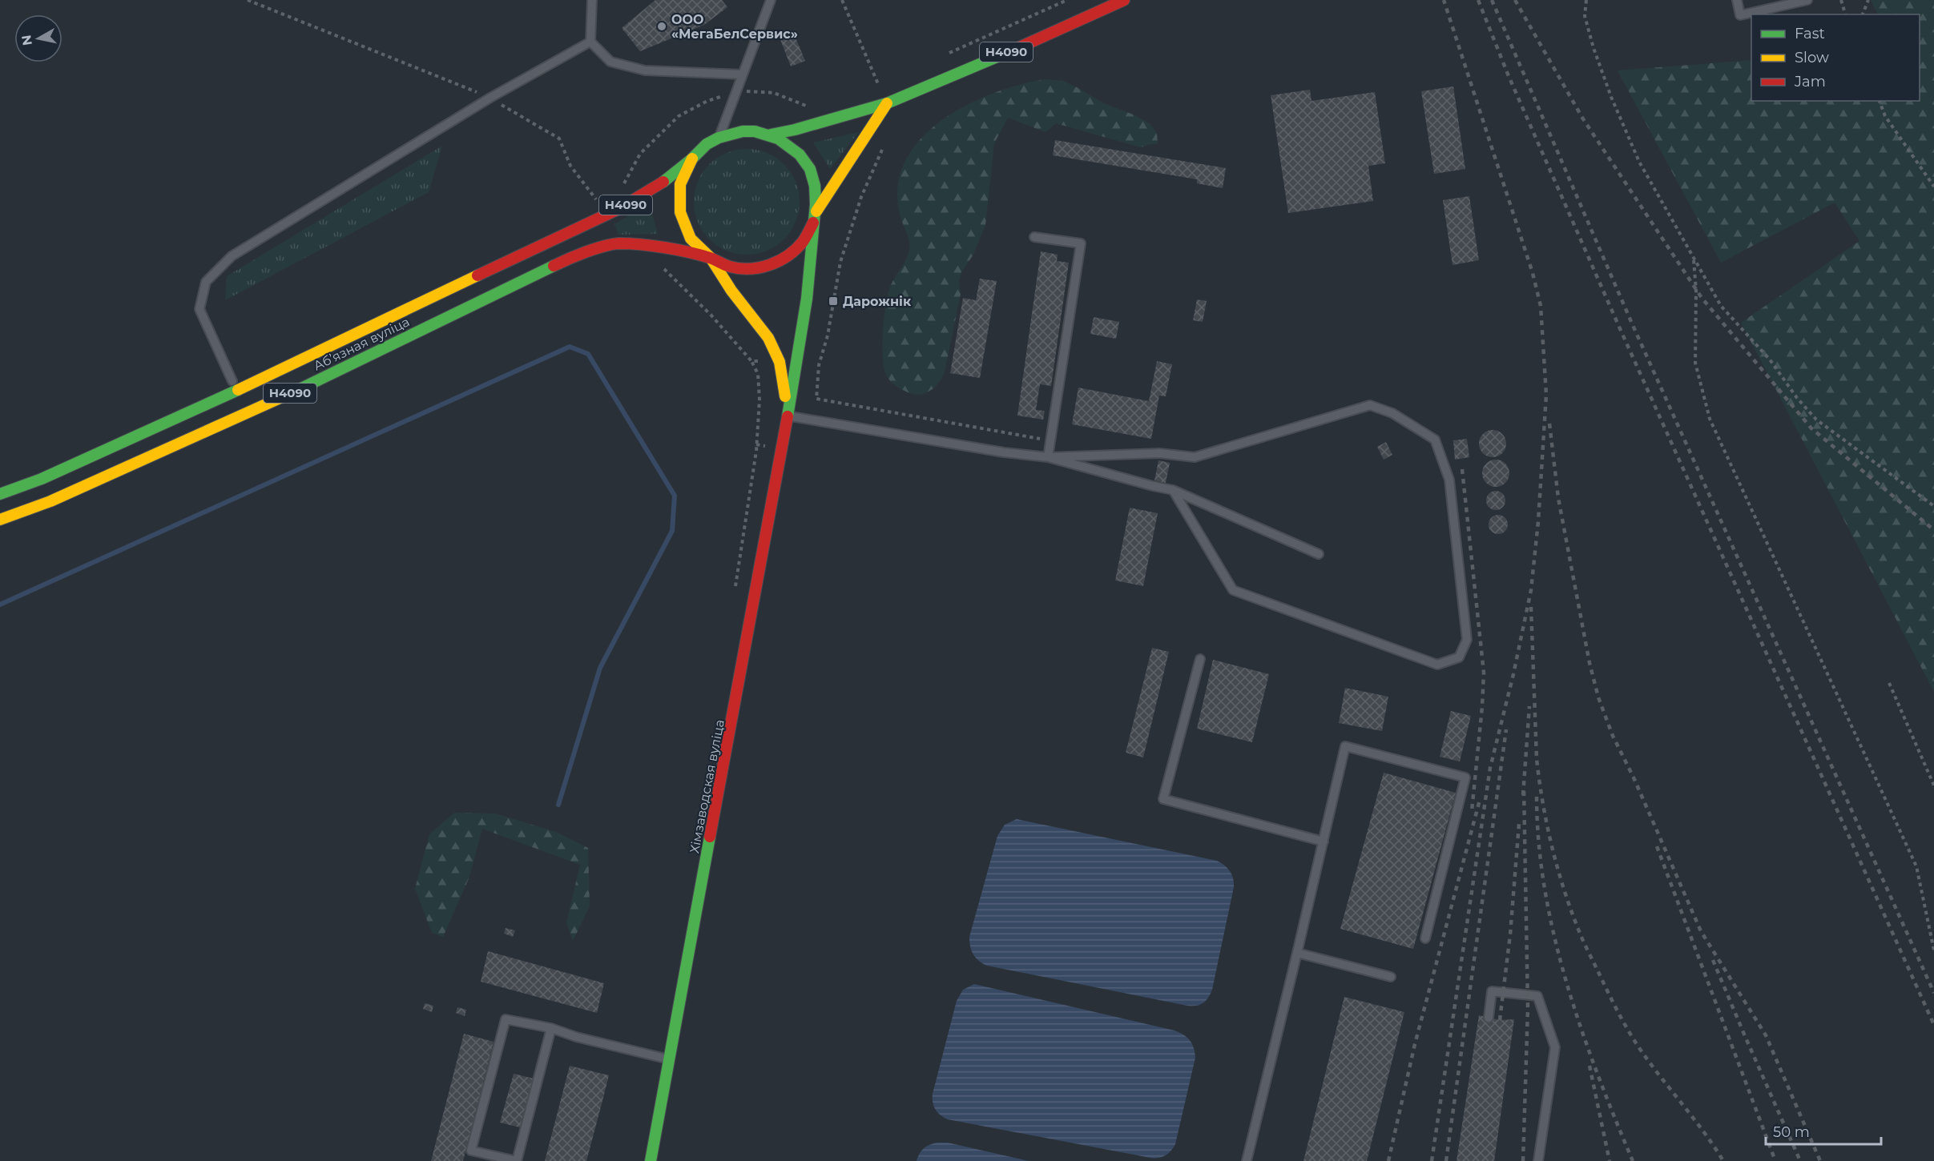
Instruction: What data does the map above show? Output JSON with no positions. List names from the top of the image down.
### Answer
{
  "streets": {
    "main road": ["Н4090", "Абʼязная вуліца", "Хімзаводская вуліца"]
  },
  "crossings": [
    ["Н4090", "Абʼязная вуліца"],
    ["Н4090", "Хімзаводская вуліца"],
    ["Абʼязная вуліца", "Хімзаводская вуліца"]
  ],
  "places": {
    "other": ["ООО «МегаБелСервис»"],
    "transit": ["Дарожнік"]
  },
  "legend": ["Fast", "Slow", "Jam"],
  "scale_bar": "50 m",
  "north": "left"
}
